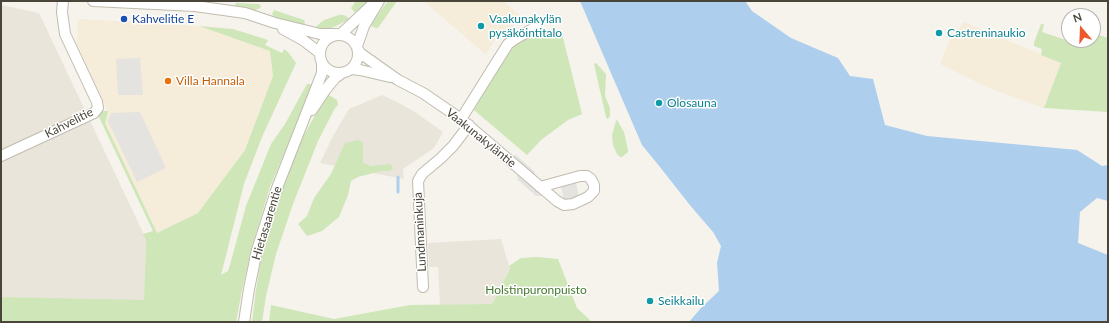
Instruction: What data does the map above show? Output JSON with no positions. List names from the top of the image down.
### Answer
{
  "streets": {
    "street": [
      "Kahvelitie",
      "Vaakunakyläntie",
      "Hietasaarentie",
      "Lundmaninkuja"
    ]
  },
  "crossings": [
    ["Vaakunakyläntie", "Hietasaarentie"],
    ["Vaakunakyläntie", "Lundmaninkuja"]
  ],
  "parks": ["Holstinpuronpuisto"],
  "places": [
    "Kahvelitie E",
    "Vaakunakylän pysäköintitalo",
    "Castreninaukio",
    "Villa Hannala",
    "Olosauna",
    "Seikkailu"
  ],
  "north": "top"
}
